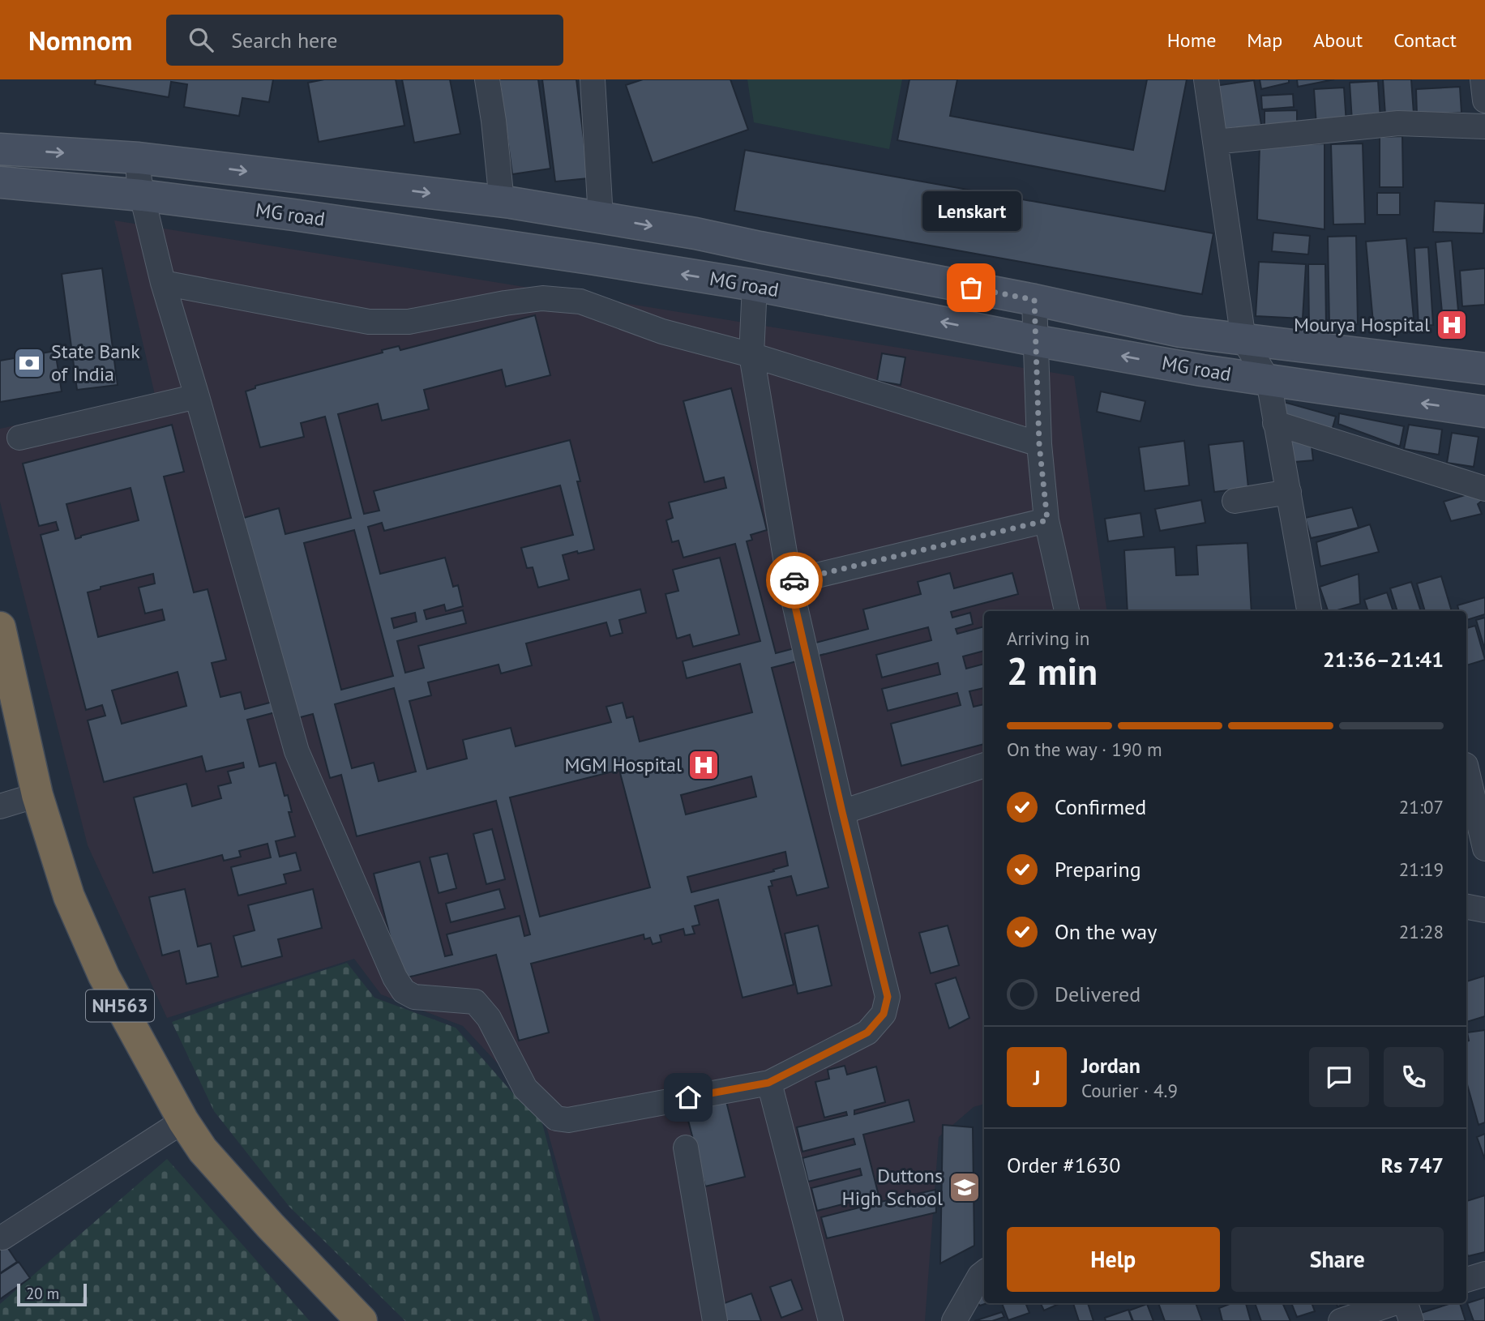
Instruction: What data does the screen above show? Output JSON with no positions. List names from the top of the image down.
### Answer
{
  "streets": {
    "highway": ["NH563"],
    "main road": ["MG road"]
  },
  "places": {
    "other": ["Lenskart"],
    "hospital": ["Mourya Hospital", "MGM Hospital"],
    "bank": ["State Bank of India"],
    "school or university": ["Duttons High School"]
  },
  "scale_bar": "20 m",
  "page": {
    "header": "Nomnom",
    "search": "Search here",
    "nav": [
      "Home",
      "Map",
      "About",
      "Contact"
    ],
    "bubble": "Lenskart",
    "heading": ["2 min", "Arriving in", "21:36–21:41"],
    "panel": [
      "Jordan",
      "Courier · 4.9",
      "Order #1630",
      "Rs 747"
    ],
    "bar": "On the way · 190 m",
    "list": [
      ["Confirmed", "21:07"],
      ["Preparing", "21:19"],
      ["On the way", "21:28"],
      "Delivered"
    ],
    "round": "J",
    "buttons": ["Help", "Share"],
    "scale": "20 m"
  }
}
